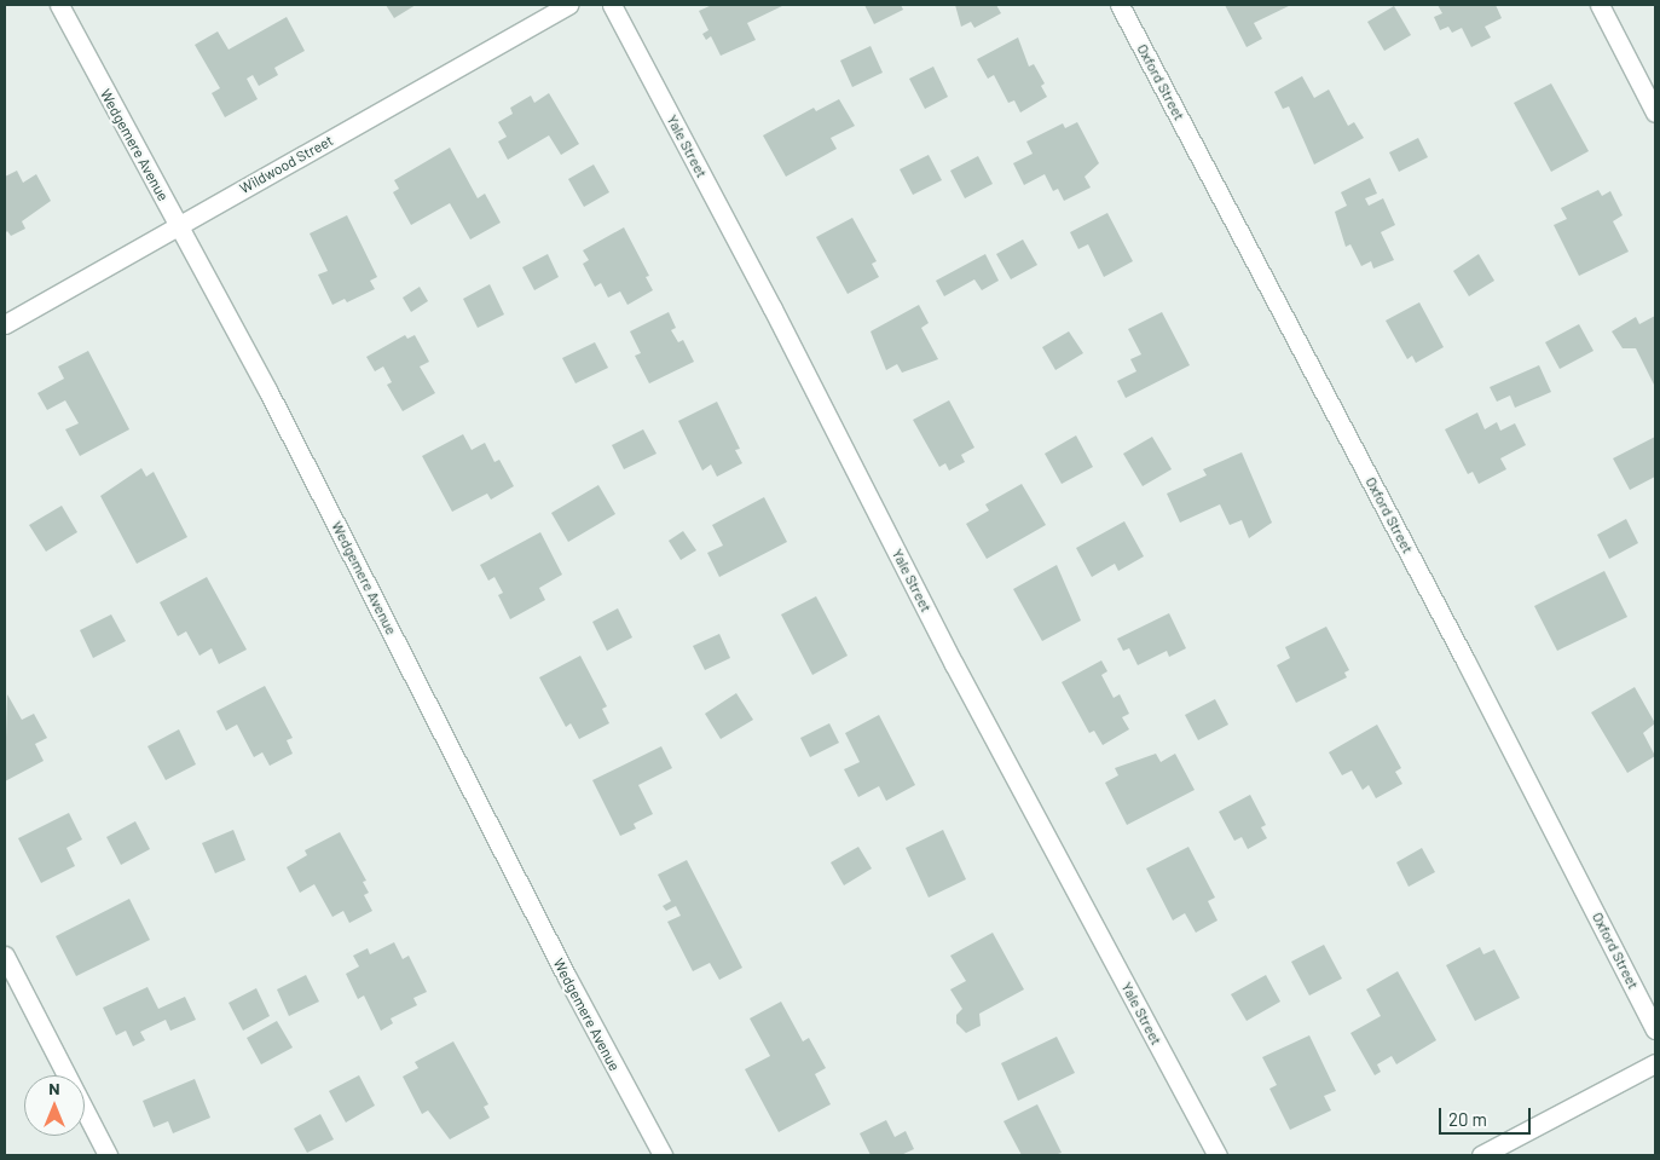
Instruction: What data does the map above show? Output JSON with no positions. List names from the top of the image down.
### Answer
{
  "streets": {
    "street": [
      "Oxford Street",
      "Wedgemere Avenue",
      "Yale Street",
      "Wildwood Street"
    ]
  },
  "crossings": [
    ["Wedgemere Avenue", "Wildwood Street"]
  ],
  "scale_bar": "20 m",
  "north": "top"
}
